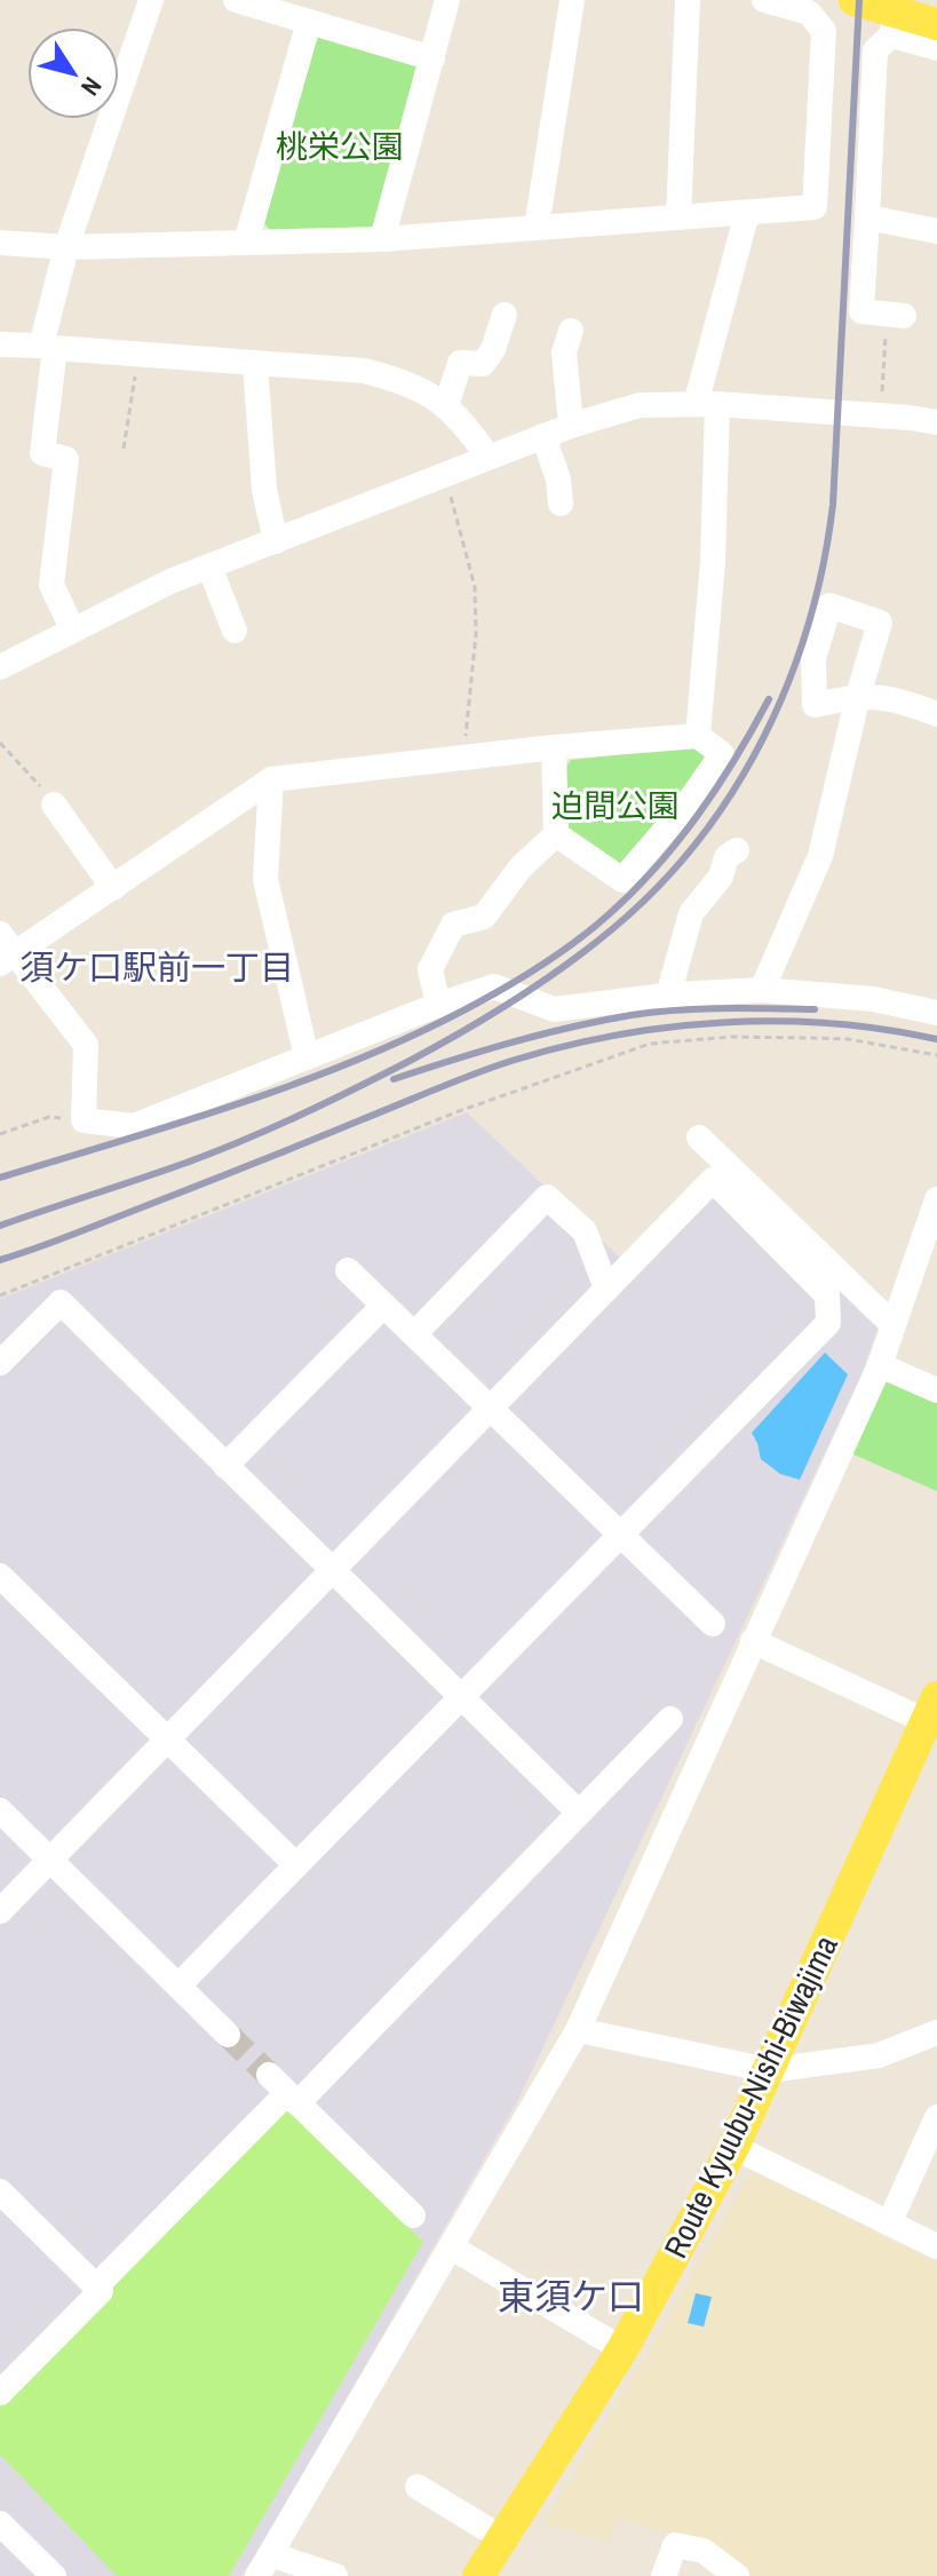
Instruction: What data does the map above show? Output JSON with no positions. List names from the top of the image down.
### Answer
{
  "streets": {
    "main road": ["Route Kyuubu-Nishi-Biwajima"]
  },
  "districts": ["須ケ口駅前一丁目", "東須ケ口"],
  "parks": ["桃栄公園", "迫間公園"],
  "north": "bottom right"
}
